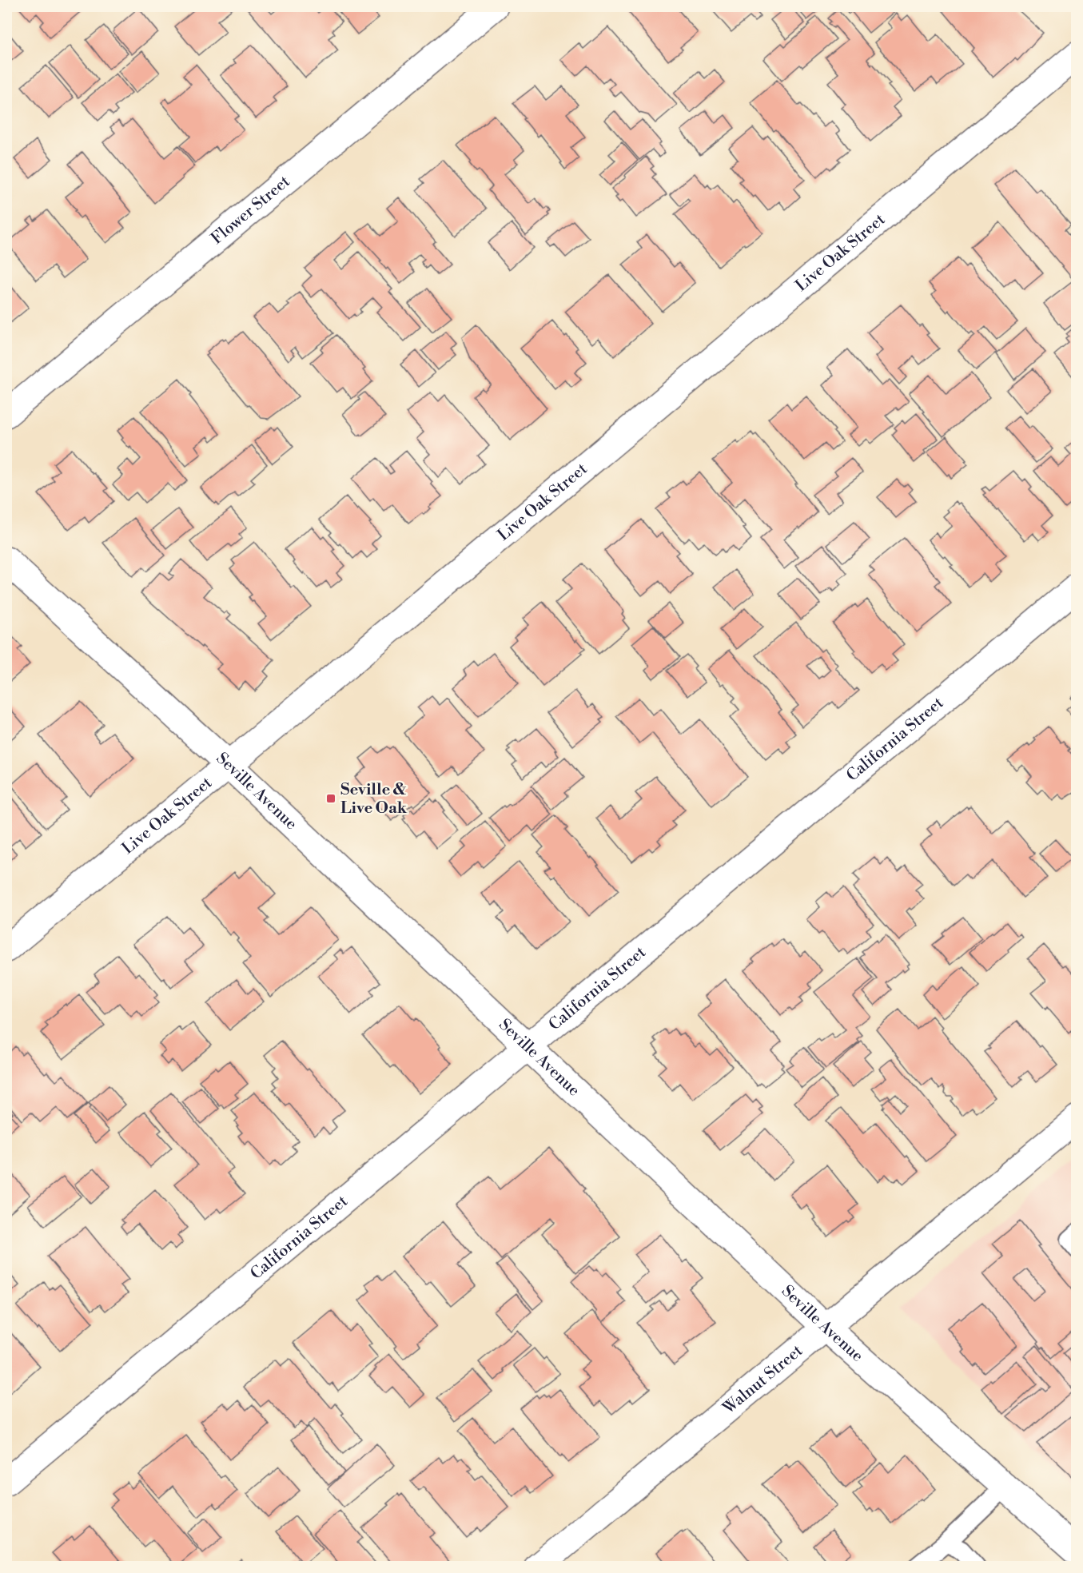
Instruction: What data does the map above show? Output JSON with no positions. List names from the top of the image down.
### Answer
{
  "streets": {
    "street": [
      "Flower Street",
      "Live Oak Street",
      "California Street",
      "Seville Avenue",
      "Walnut Street"
    ]
  },
  "crossings": [
    ["Live Oak Street", "Seville Avenue"],
    ["California Street", "Seville Avenue"],
    ["Seville Avenue", "Walnut Street"]
  ],
  "places": {
    "transit": ["Seville & Live Oak"]
  }
}
